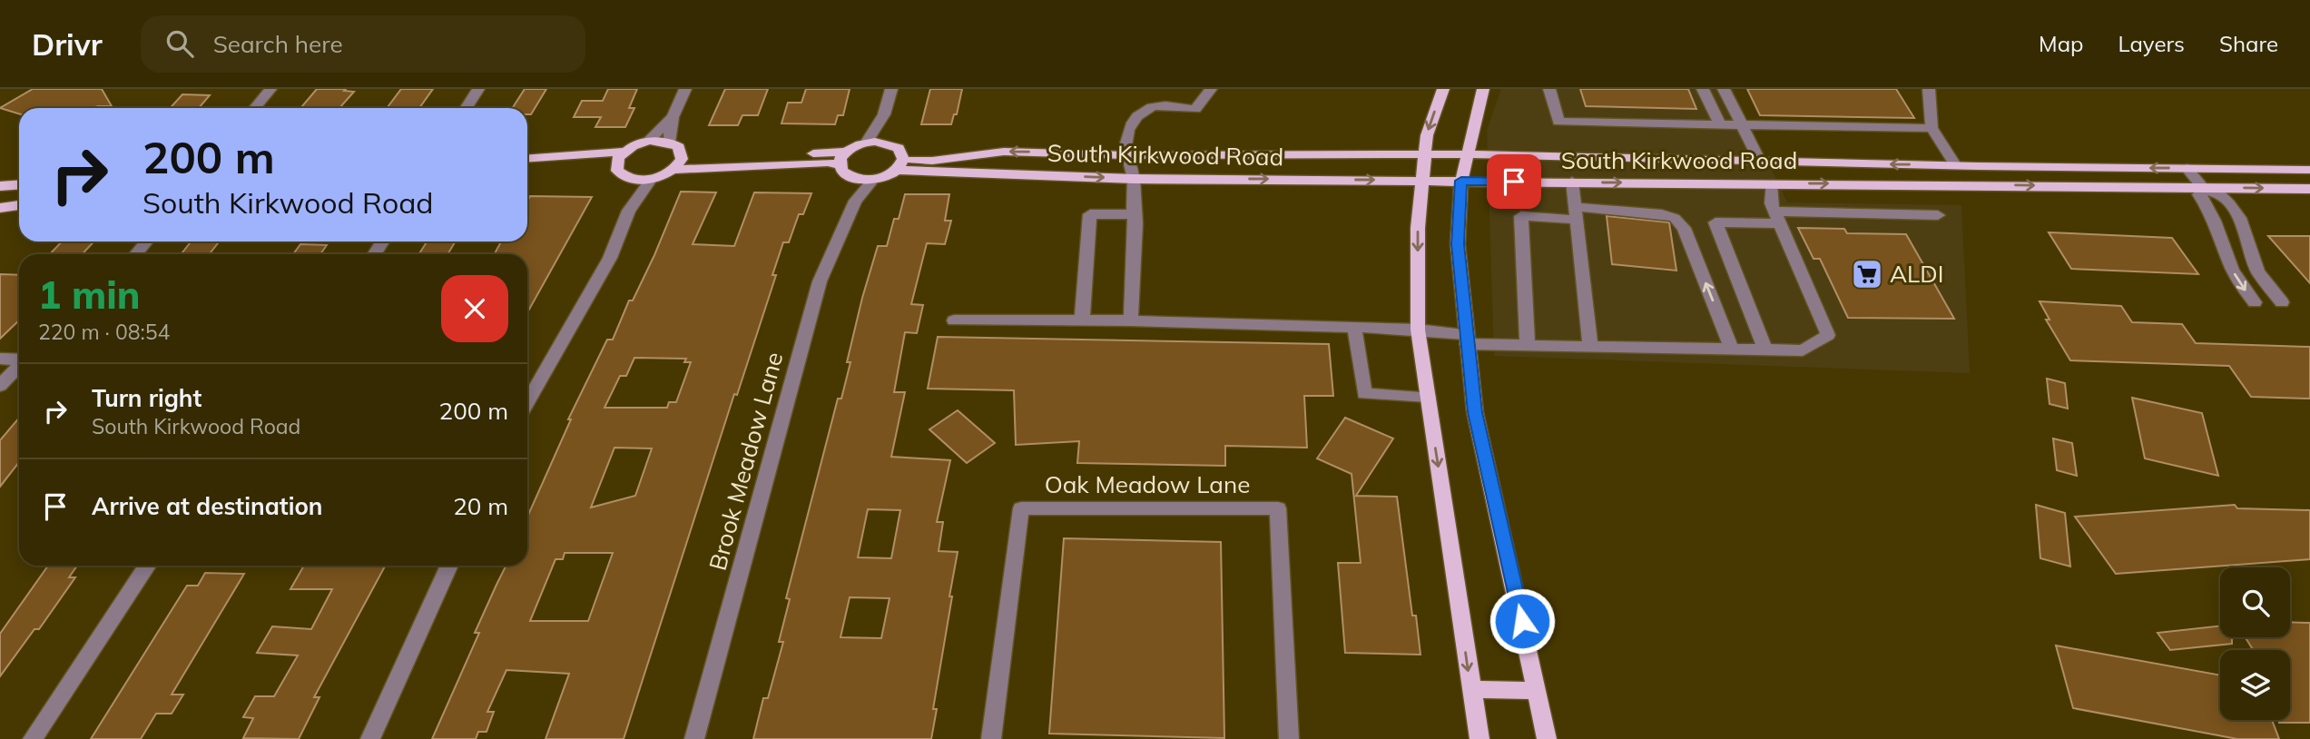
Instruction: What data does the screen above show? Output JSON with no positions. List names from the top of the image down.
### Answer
{
  "streets": {
    "main road": ["South Kirkwood Road"],
    "street": ["Brook Meadow Lane", "Oak Meadow Lane"]
  },
  "places": {
    "supermarket": ["ALDI"]
  },
  "page": {
    "header": "Drivr",
    "search": "Search here",
    "nav": ["Map", "Layers", "Share"],
    "turn": ["200 m", "South Kirkwood Road"],
    "heading": ["1 min", "220 m · 08:54"],
    "list": [
      {
        "name": "Turn right",
        "note": "South Kirkwood Road",
        "value": "200 m"
      },
      {
        "name": "Arrive at destination",
        "value": "20 m"
      }
    ]
  }
}
